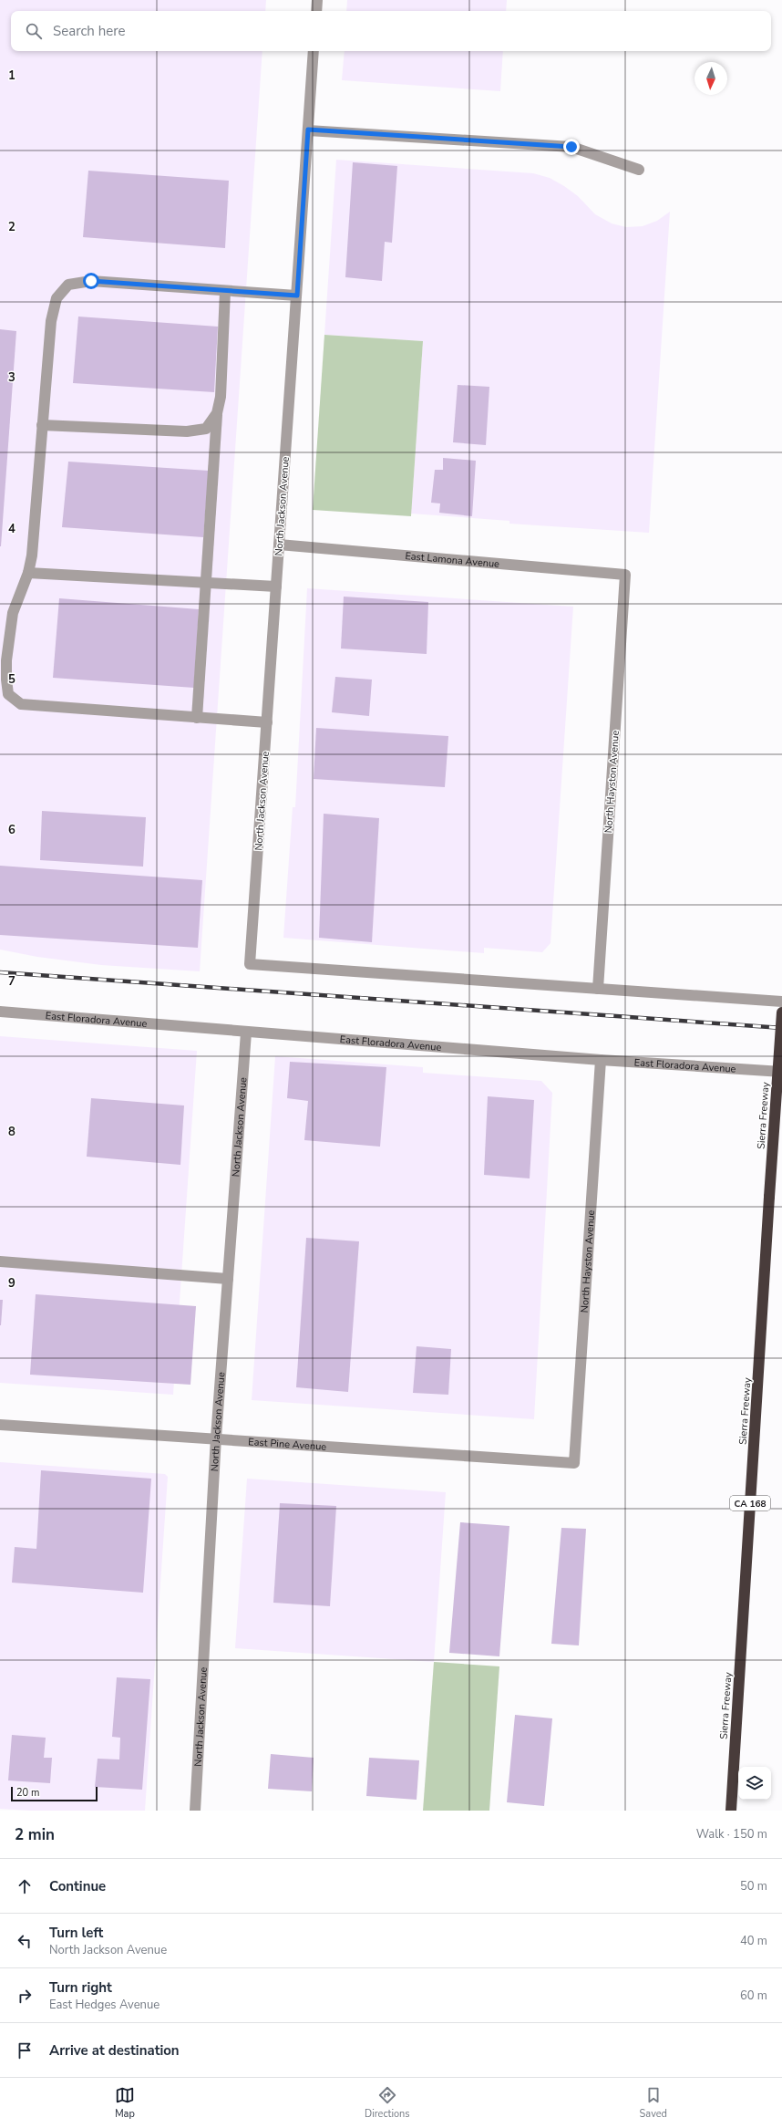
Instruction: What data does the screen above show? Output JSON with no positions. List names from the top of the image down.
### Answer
{
  "streets": {
    "highway": ["Sierra Freeway", "CA 168"],
    "street": [
      "North Jackson Avenue",
      "East Lamona Avenue",
      "North Hayston Avenue",
      "East Floradora Avenue",
      "East Pine Avenue"
    ]
  },
  "crossings": [
    ["North Jackson Avenue", "East Lamona Avenue"],
    ["North Jackson Avenue", "North Hayston Avenue"],
    ["North Jackson Avenue", "East Floradora Avenue"],
    ["North Jackson Avenue", "East Pine Avenue"],
    ["East Lamona Avenue", "North Hayston Avenue"],
    ["North Hayston Avenue", "East Floradora Avenue"],
    ["North Hayston Avenue", "East Pine Avenue"]
  ],
  "scale_bar": "20 m",
  "north": "bottom",
  "page": {
    "search": "Search here",
    "scale": "20 m",
    "heading": ["2 min", "Walk · 150 m"],
    "list": [
      ["Continue", "50 m"],
      ["Turn left", "North Jackson Avenue", "40 m"],
      ["Turn right", "East Hedges Avenue", "60 m"],
      "Arrive at destination"
    ],
    "nav": ["Map", "Directions", "Saved"]
  },
  "grid": {
    "rows": [
      "1",
      "2",
      "3",
      "4",
      "5",
      "6",
      "7",
      "8",
      "9"
    ]
  }
}
